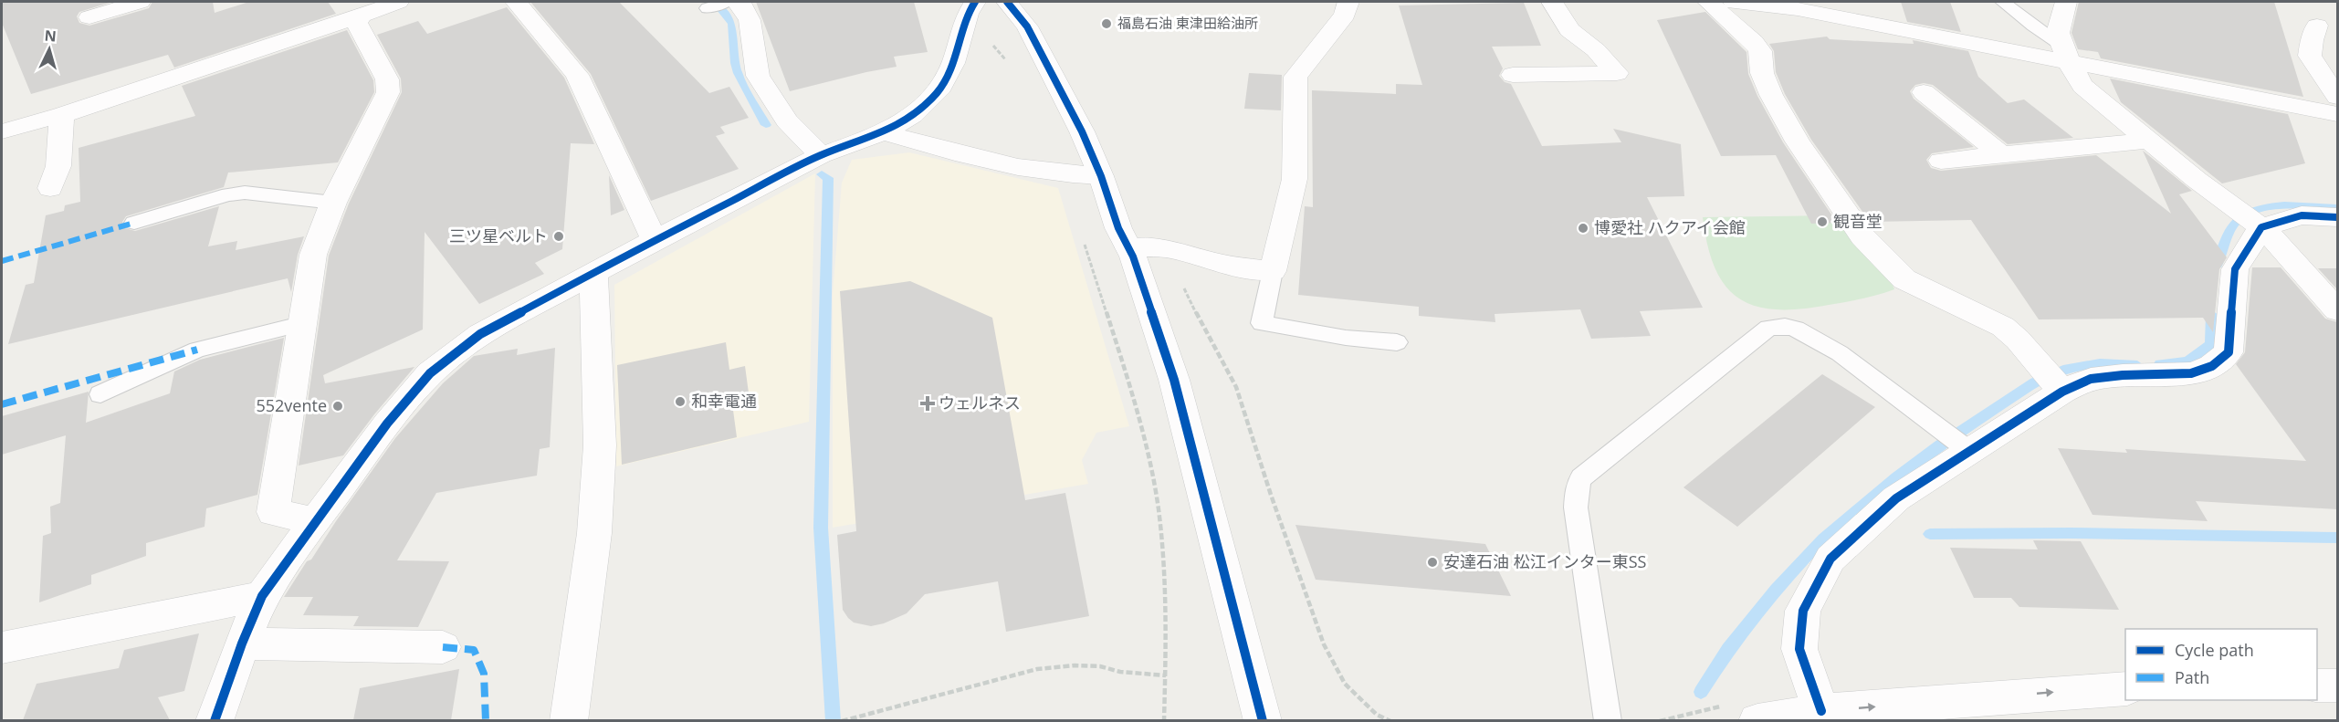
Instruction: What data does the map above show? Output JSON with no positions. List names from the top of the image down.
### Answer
{
  "places": {
    "other": [
      "福島石油 東津田給油所",
      "観音堂",
      "博愛社 ハクアイ会館",
      "三ツ星ベルト",
      "和幸電通",
      "552vente",
      "安達石油 松江インター東SS"
    ],
    "health": ["ウェルネス"]
  },
  "legend": ["Cycle path", "Path"],
  "north": "top"
}
